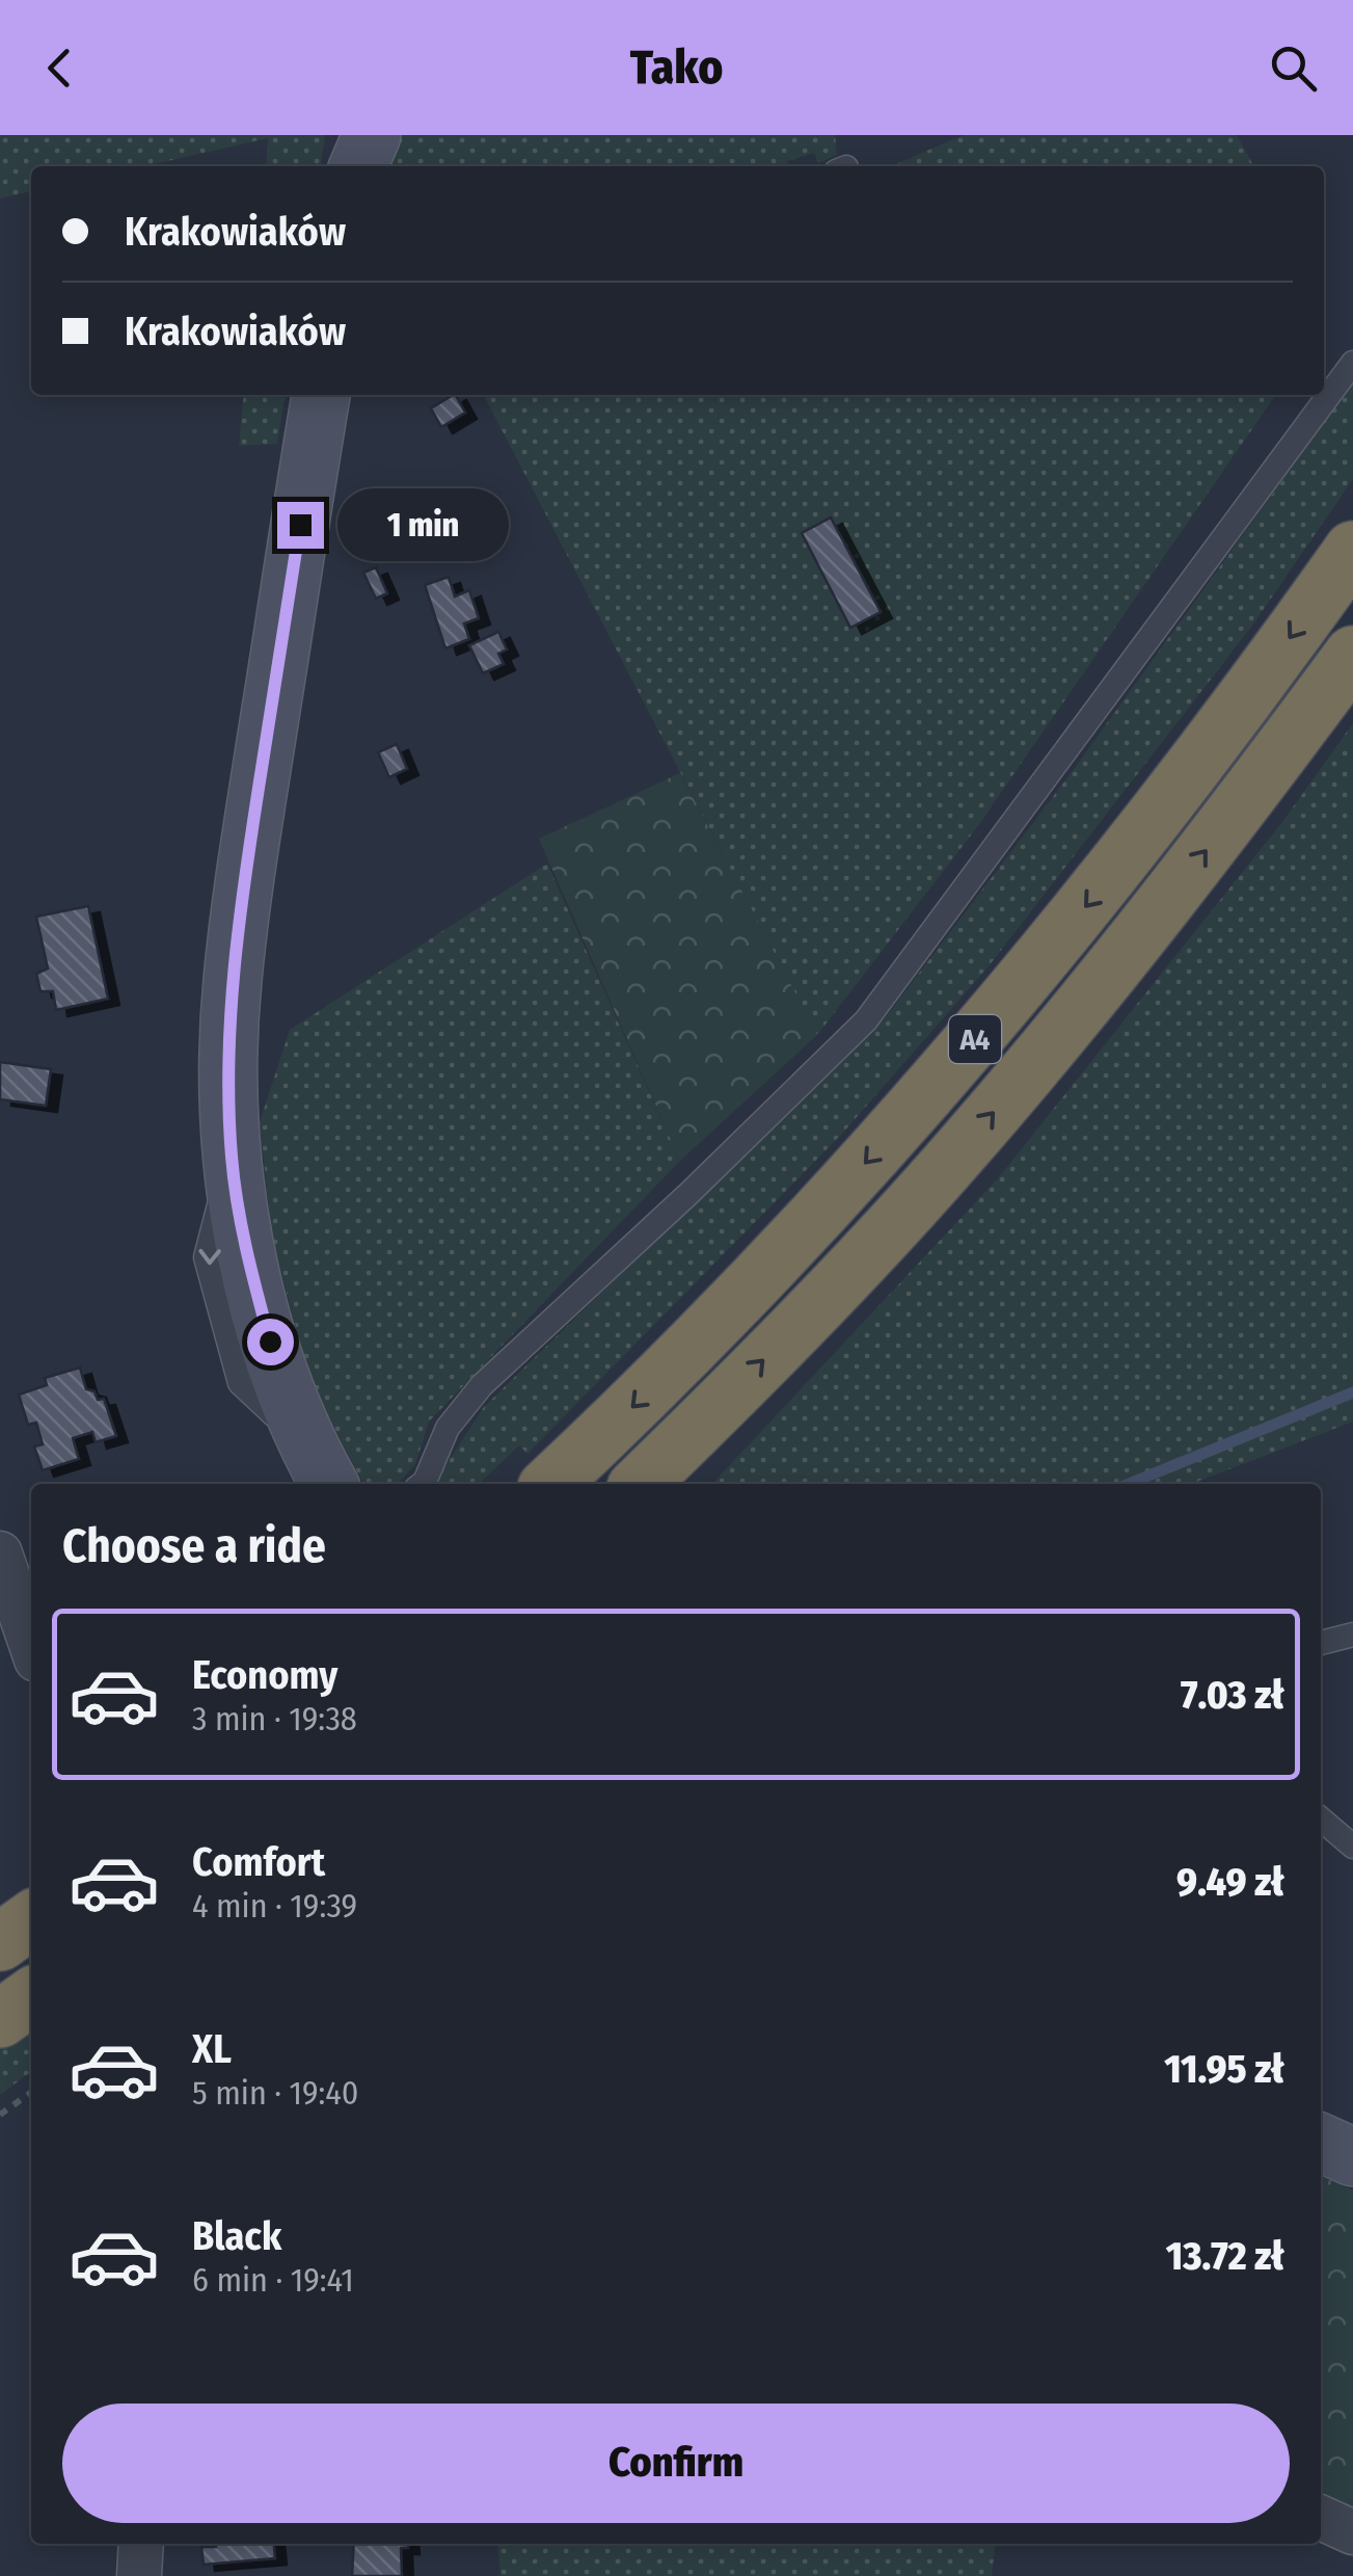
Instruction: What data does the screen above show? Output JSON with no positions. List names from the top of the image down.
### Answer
{
  "streets": {
    "highway": ["A4"]
  },
  "page": {
    "header": "Tako",
    "banner": ["Krakowiaków", "Krakowiaków"],
    "bubble": "1 min",
    "heading": "Choose a ride",
    "list": [
      {
        "name": "Economy",
        "note": "3 min · 19:38",
        "value": "7.03 zł"
      },
      {
        "name": "Comfort",
        "note": "4 min · 19:39",
        "value": "9.49 zł"
      },
      {
        "name": "XL",
        "note": "5 min · 19:40",
        "value": "11.95 zł"
      },
      {
        "name": "Black",
        "note": "6 min · 19:41",
        "value": "13.72 zł"
      }
    ],
    "buttons": "Confirm"
  }
}
